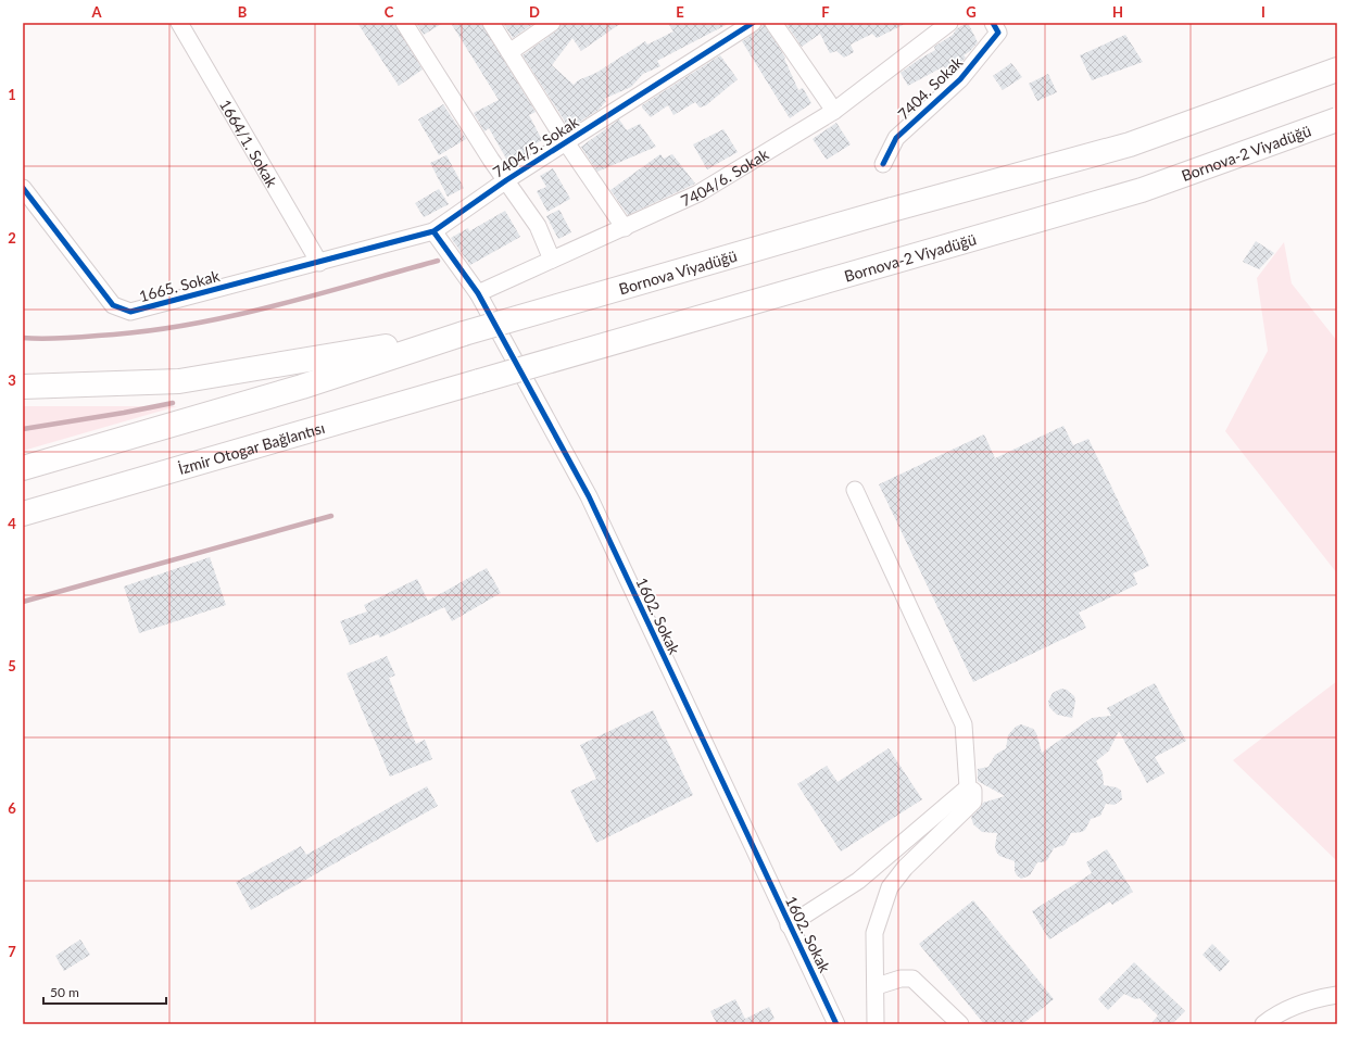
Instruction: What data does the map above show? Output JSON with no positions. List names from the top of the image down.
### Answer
{
  "streets": {
    "highway": ["Bornova-2 Viyadüğü", "Bornova Viyadüğü", "İzmir Otogar Bağlantısı"],
    "street": [
      "7404. Sokak",
      "1664/1. Sokak",
      "7404/5. Sokak",
      "7404/6. Sokak",
      "1665. Sokak",
      "1602. Sokak"
    ]
  },
  "crossings": [
    ["1664/1. Sokak", "7404/5. Sokak"],
    ["1664/1. Sokak", "1665. Sokak"],
    ["7404/5. Sokak", "1665. Sokak"],
    ["7404/5. Sokak", "1602. Sokak"],
    ["Bornova-2 Viyadüğü", "İzmir Otogar Bağlantısı"],
    ["7404/6. Sokak", "1602. Sokak"]
  ],
  "scale_bar": "50 m",
  "grid": {
    "columns": [
      "A",
      "B",
      "C",
      "D",
      "E",
      "F",
      "G",
      "H",
      "I"
    ],
    "rows": [
      "1",
      "2",
      "3",
      "4",
      "5",
      "6",
      "7"
    ]
  }
}
